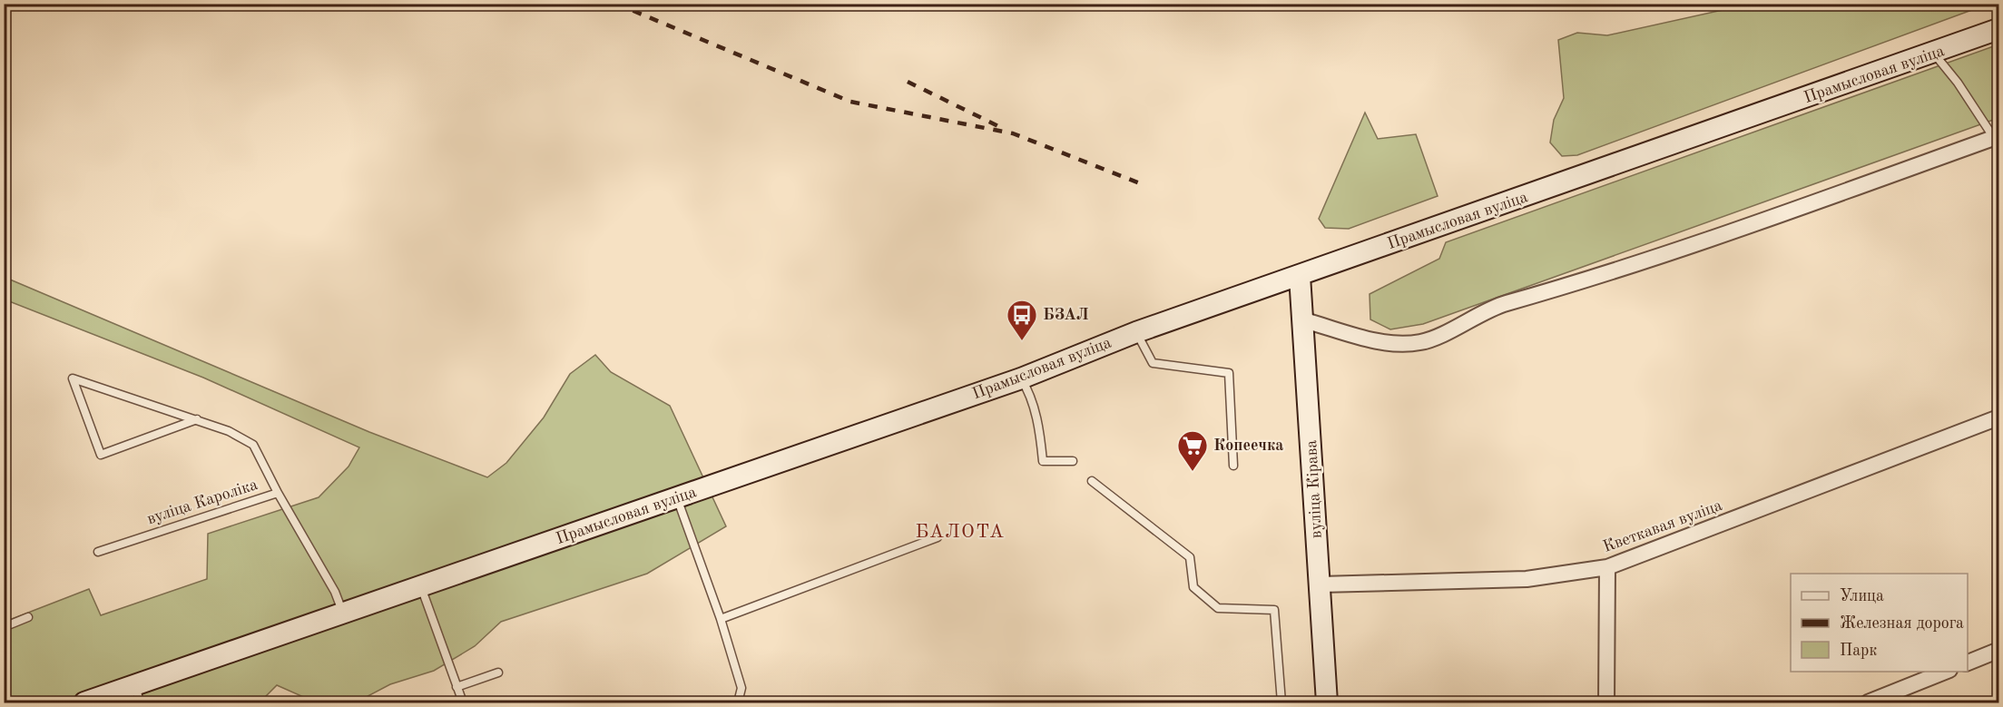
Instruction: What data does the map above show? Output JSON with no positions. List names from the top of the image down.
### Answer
{
  "streets": {
    "main road": ["Прамысловая вуліца", "вуліца Кірава"],
    "street": ["Кветкавая вуліца"],
    "lane": ["вуліца Кароліка"]
  },
  "crossings": [
    ["Прамысловая вуліца", "вуліца Кірава"],
    ["Прамысловая вуліца", "вуліца Кароліка"],
    ["вуліца Кірава", "Кветкавая вуліца"]
  ],
  "districts": ["БАЛОТА"],
  "places": {
    "bus stop": ["БЗАЛ"],
    "supermarket": ["Копеечка"]
  },
  "legend": ["Улица", "Железная дорога", "Парк"]
}
